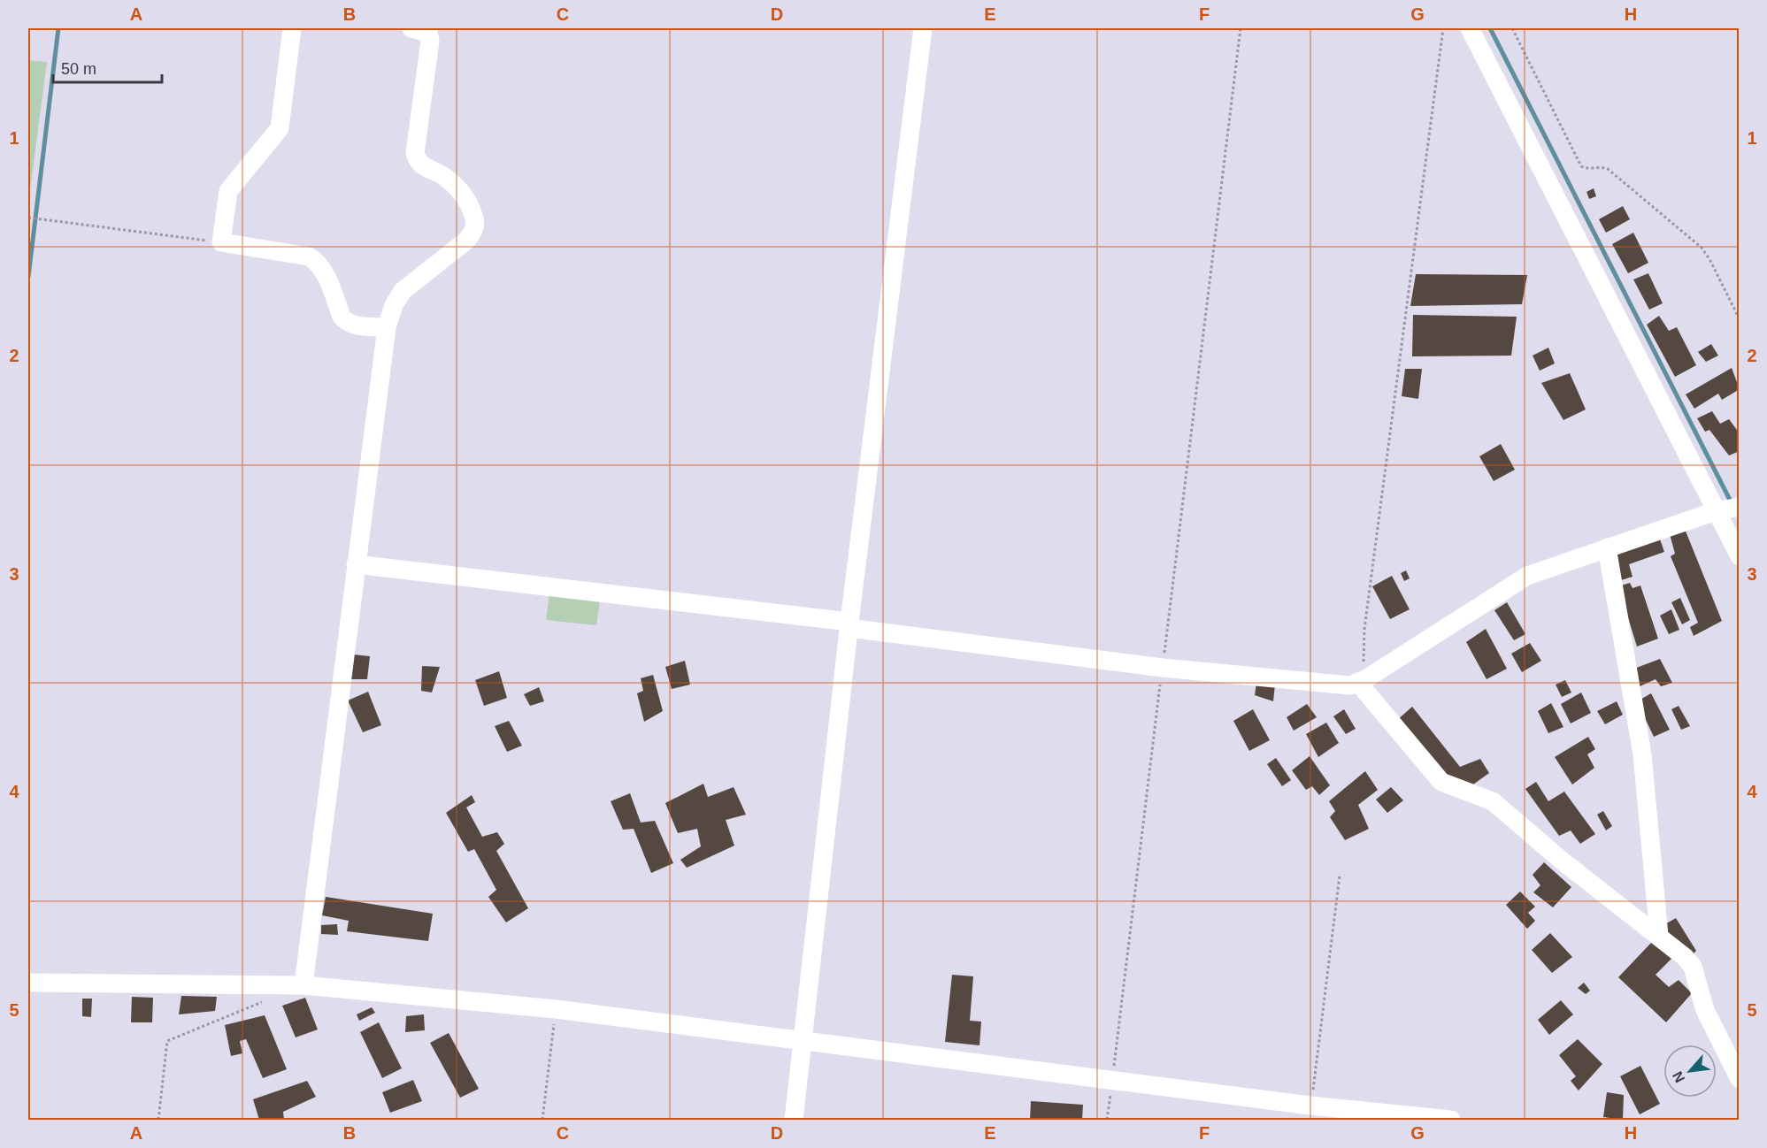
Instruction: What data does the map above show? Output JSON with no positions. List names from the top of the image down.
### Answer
{
  "scale_bar": "50 m",
  "north": "bottom left",
  "grid": {
    "columns": [
      "A",
      "B",
      "C",
      "D",
      "E",
      "F",
      "G",
      "H"
    ],
    "rows": [
      "1",
      "2",
      "3",
      "4",
      "5"
    ]
  }
}
